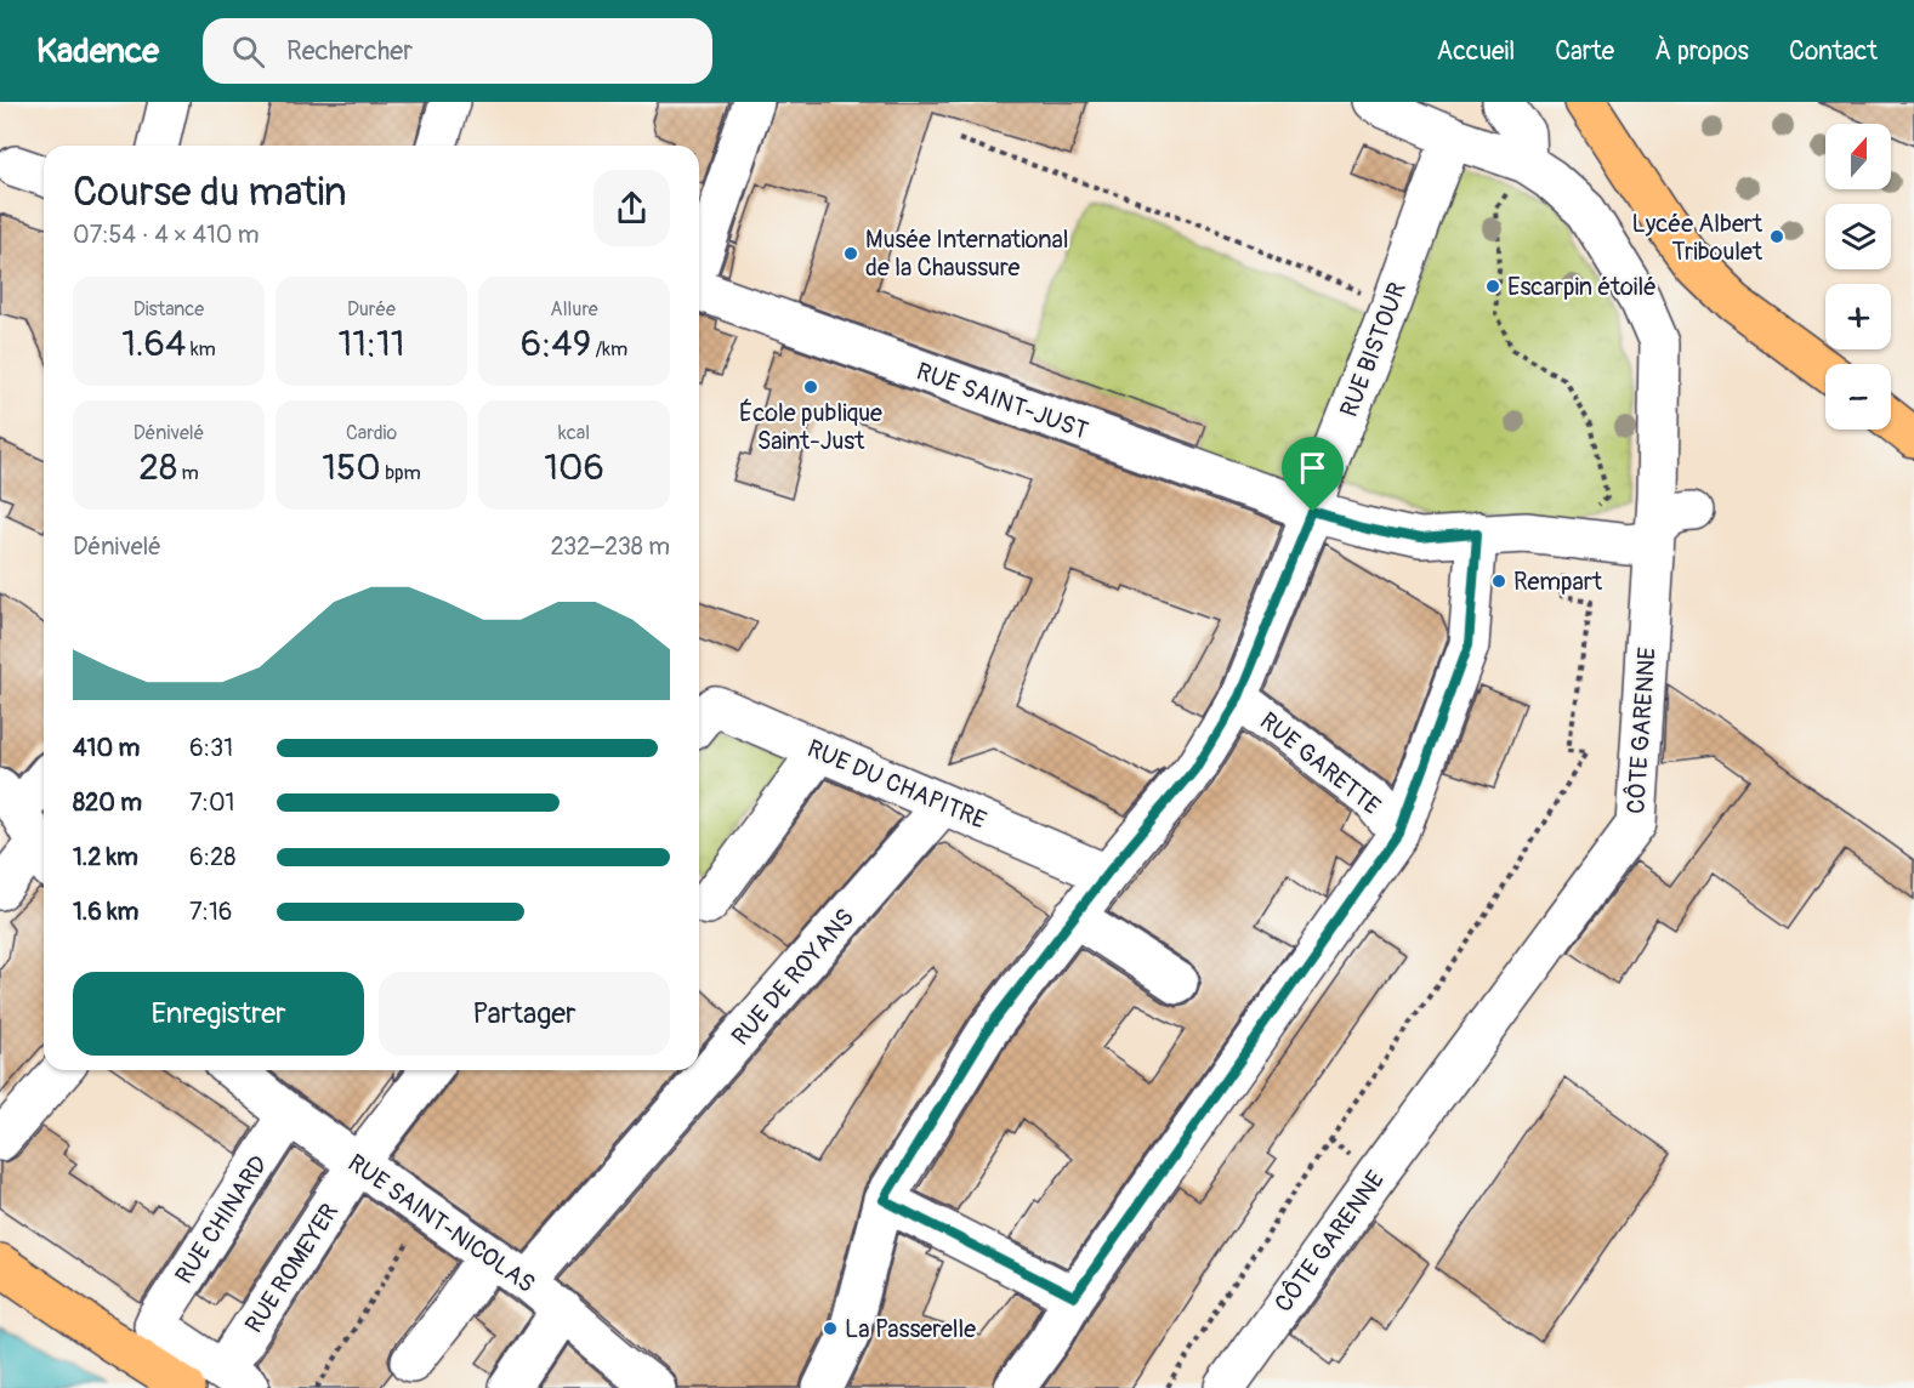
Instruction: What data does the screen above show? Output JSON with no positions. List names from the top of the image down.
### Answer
{
  "streets": {
    "street": [
      "RUE BISTOUR",
      "RUE SAINT-JUST",
      "CÔTE GARENNE",
      "RUE GARETTE",
      "RUE DU CHAPITRE",
      "RUE DE ROYANS",
      "RUE CHINARD",
      "RUE SAINT-NICOLAS",
      "RUE ROMEYER"
    ]
  },
  "crossings": [
    ["RUE BISTOUR", "RUE SAINT-JUST"],
    ["RUE BISTOUR", "CÔTE GARENNE"],
    ["RUE BISTOUR", "RUE GARETTE"],
    ["RUE BISTOUR", "RUE DU CHAPITRE"],
    ["RUE SAINT-JUST", "CÔTE GARENNE"],
    ["RUE DU CHAPITRE", "RUE DE ROYANS"],
    ["RUE DE ROYANS", "RUE SAINT-NICOLAS"],
    ["RUE CHINARD", "RUE SAINT-NICOLAS"],
    ["RUE CHINARD", "RUE ROMEYER"],
    ["RUE SAINT-NICOLAS", "RUE ROMEYER"]
  ],
  "places": [
    "Lycée Albert Triboulet",
    "Musée International de la Chaussure",
    "Escarpin étoilé",
    "École publique Saint-Just",
    "Rempart",
    "La Passerelle"
  ],
  "north": "top",
  "page": {
    "header": "Kadence",
    "search": "Rechercher",
    "nav": [
      "Accueil",
      "Carte",
      "À propos",
      "Contact"
    ],
    "map_buttons": ["+", "−"],
    "heading": ["Course du matin", "07:54 · 4 × 410 m"],
    "stats": [
      ["Distance", "1.64 km"],
      ["Durée", "11:11"],
      ["Allure", "6:49 /km"],
      ["Dénivelé", "28 m"],
      ["Cardio", "150 bpm"],
      ["kcal", "106"]
    ],
    "chart": ["Dénivelé", "232–238 m"],
    "list": [
      {
        "name": "410 m",
        "note": "6:31"
      },
      {
        "name": "820 m",
        "note": "7:01"
      },
      {
        "name": "1.2 km",
        "note": "6:28"
      },
      {
        "name": "1.6 km",
        "note": "7:16"
      }
    ],
    "buttons": ["Enregistrer", "Partager"]
  }
}
